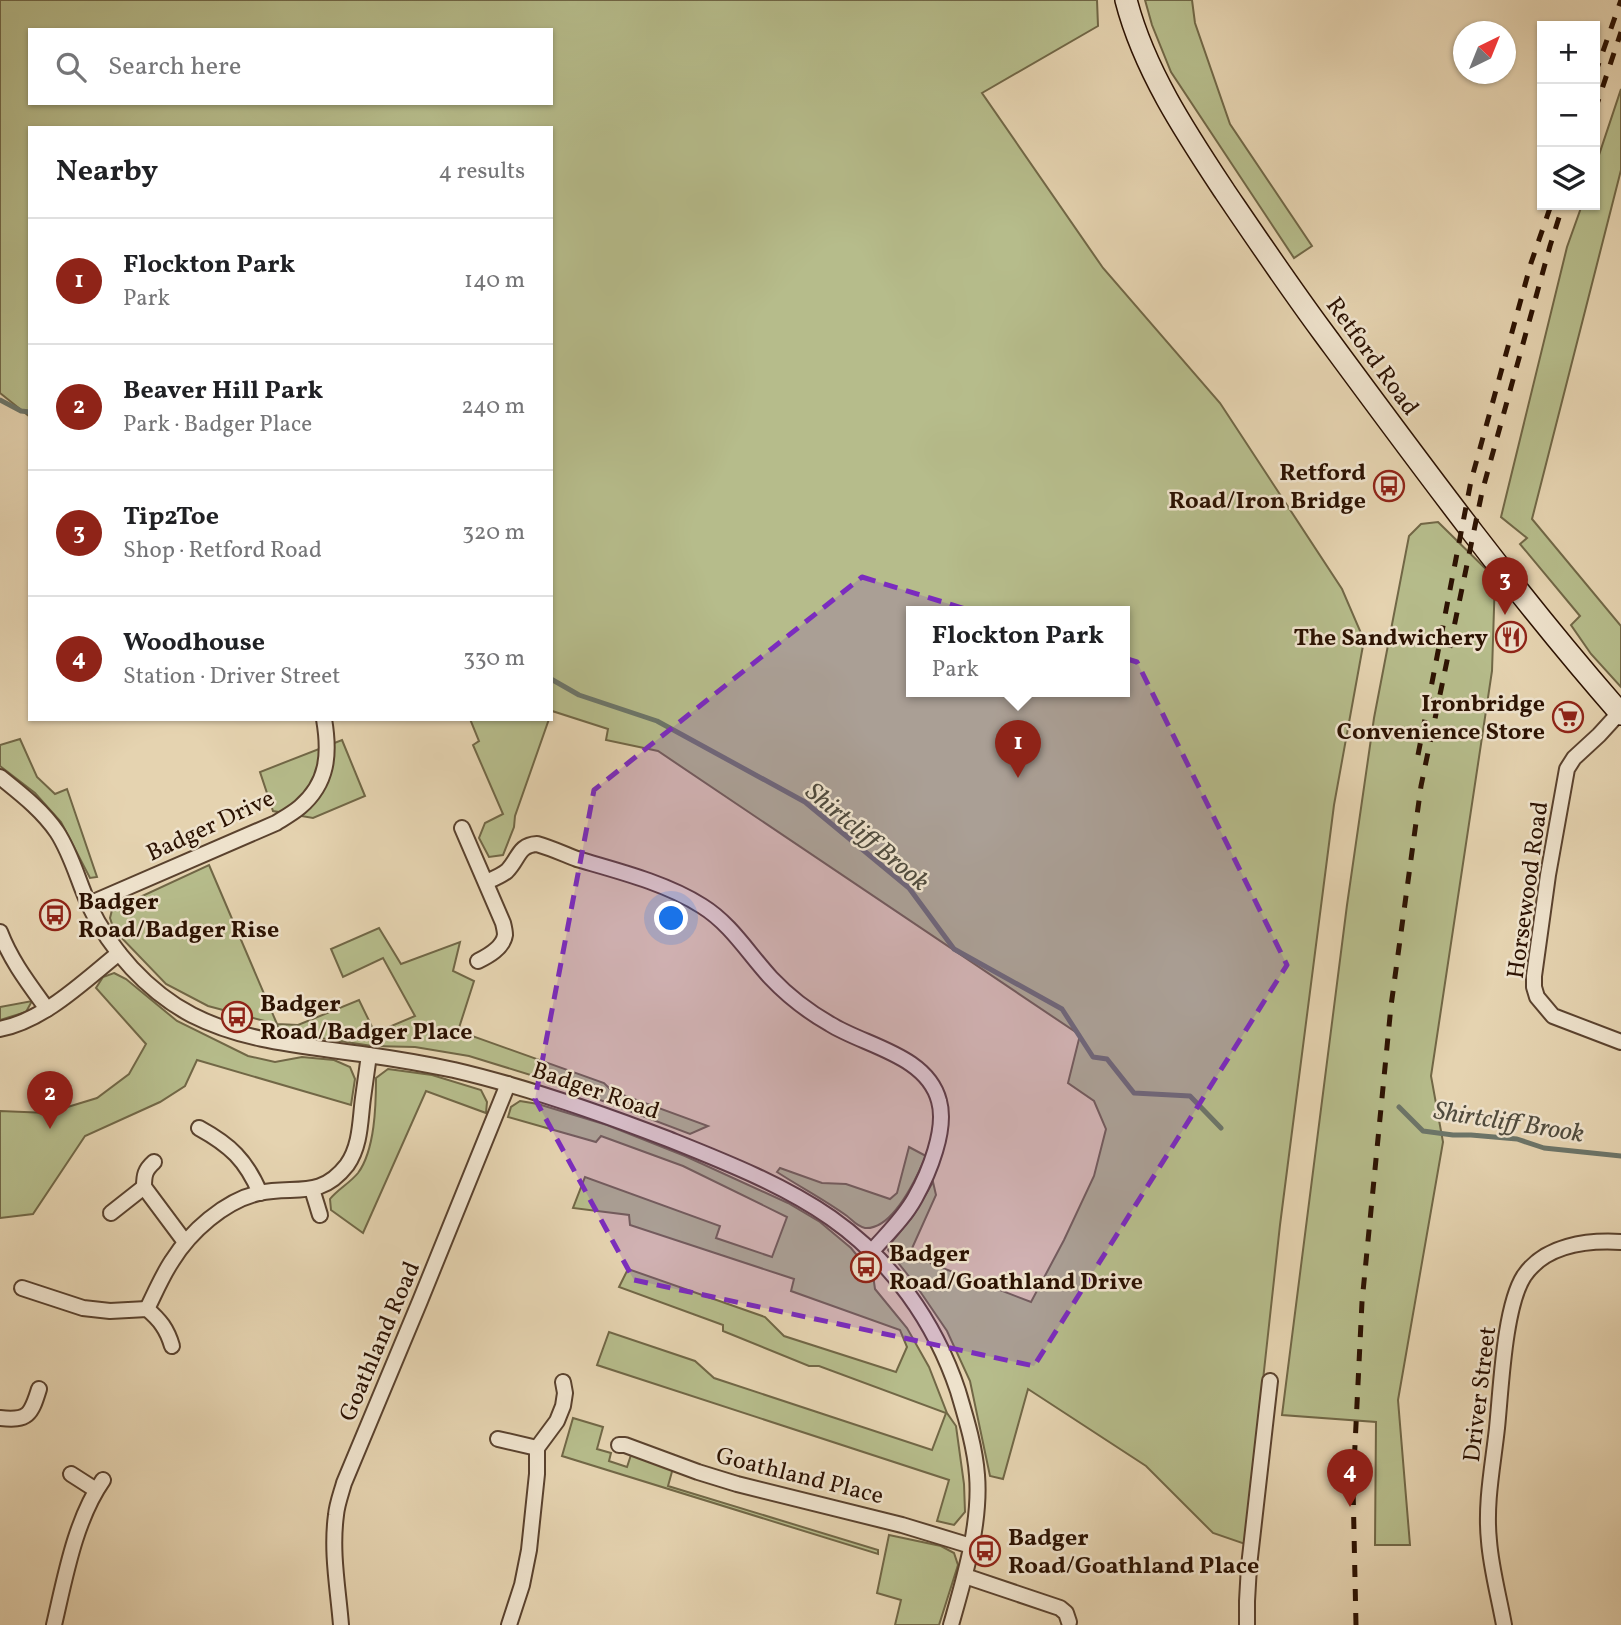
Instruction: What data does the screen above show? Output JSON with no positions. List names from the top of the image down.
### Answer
{
  "streets": {
    "main road": ["Retford Road"],
    "street": [
      "Badger Drive",
      "Horsewood Road",
      "Badger Road",
      "Goathland Road",
      "Driver Street",
      "Goathland Place"
    ]
  },
  "crossings": [
    ["Retford Road", "Horsewood Road"],
    ["Badger Drive", "Badger Road"],
    ["Badger Road", "Goathland Road"],
    ["Badger Road", "Goathland Place"]
  ],
  "water": ["Shirtcliff Brook"],
  "places": {
    "bus stop": [
      "Retford Road/Iron Bridge",
      "Badger Road/Badger Rise",
      "Badger Road/Badger Place",
      "Badger Road/Goathland Drive",
      "Badger Road/Goathland Place"
    ],
    "restaurant": ["The Sandwichery"],
    "supermarket": ["Ironbridge Convenience Store"]
  },
  "north": "top right",
  "page": {
    "map_buttons": ["+", "−"],
    "search": "Search here",
    "heading": ["Nearby", "4 results"],
    "list": [
      {
        "mark": "1",
        "name": "Flockton Park",
        "note": "Park",
        "value": "140 m"
      },
      {
        "mark": "2",
        "name": "Beaver Hill Park",
        "note": "Park · Badger Place",
        "value": "240 m"
      },
      {
        "mark": "3",
        "name": "Tip2Toe",
        "note": "Shop · Retford Road",
        "value": "320 m"
      },
      {
        "mark": "4",
        "name": "Woodhouse",
        "note": "Station · Driver Street",
        "value": "330 m"
      }
    ],
    "pins": [
      "3",
      "1",
      "2",
      "4"
    ],
    "popup": ["Flockton Park", "Park"]
  }
}
